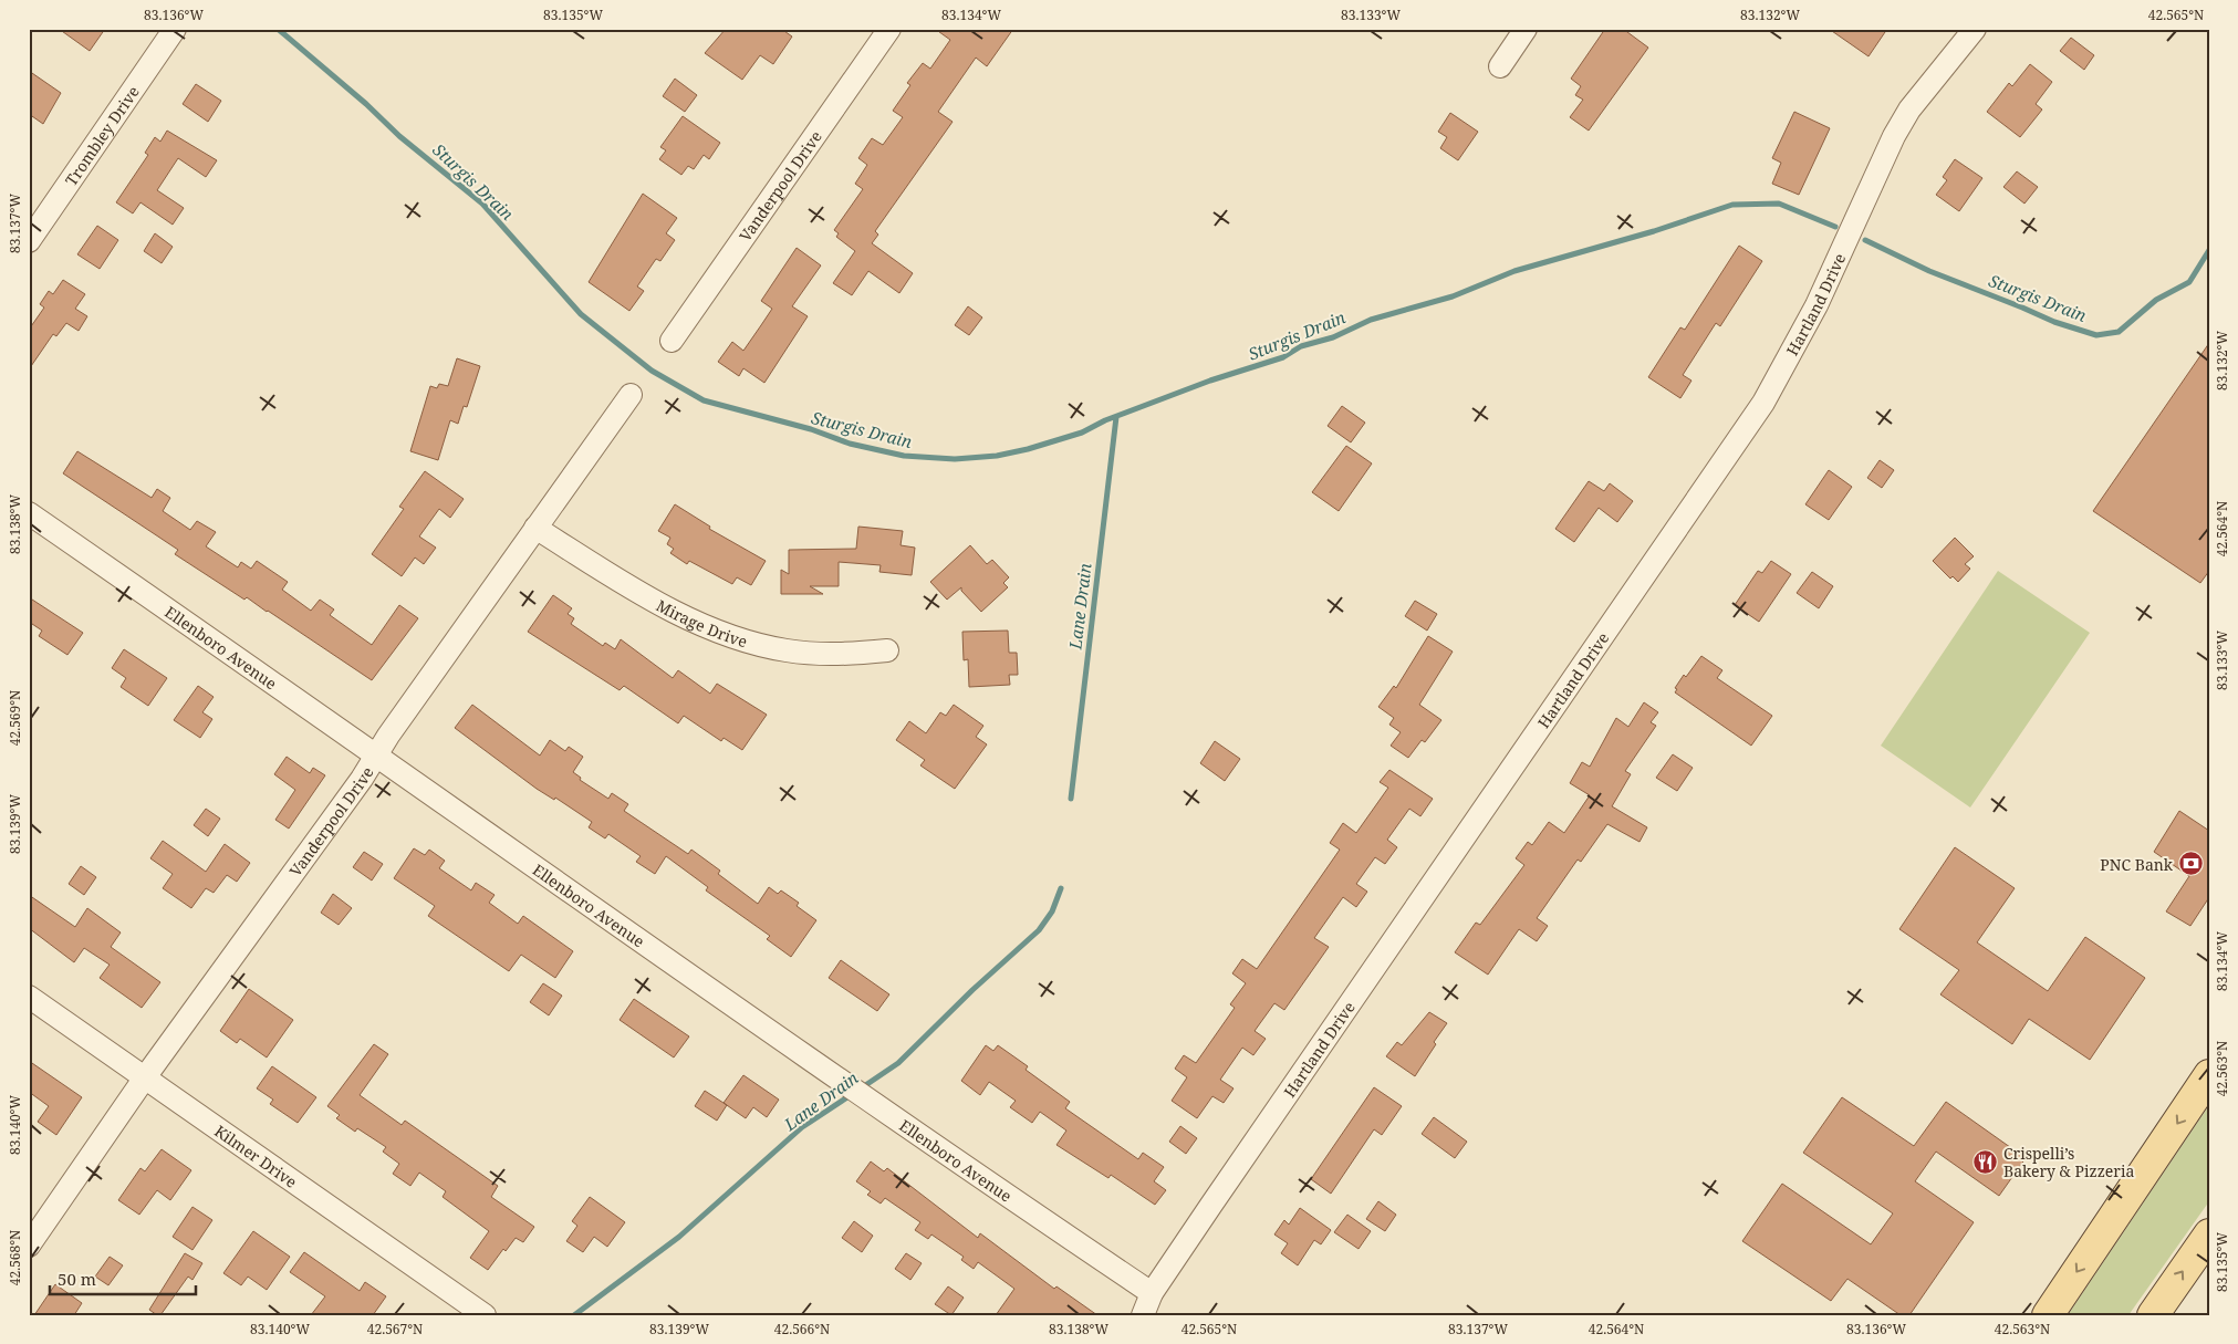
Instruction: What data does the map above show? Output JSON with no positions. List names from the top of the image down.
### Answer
{
  "streets": {
    "street": [
      "Trombley Drive",
      "Vanderpool Drive",
      "Hartland Drive",
      "Mirage Drive",
      "Ellenboro Avenue",
      "Kilmer Drive"
    ]
  },
  "crossings": [
    ["Vanderpool Drive", "Mirage Drive"],
    ["Vanderpool Drive", "Ellenboro Avenue"],
    ["Vanderpool Drive", "Kilmer Drive"],
    ["Hartland Drive", "Ellenboro Avenue"]
  ],
  "water": ["Sturgis Drain", "Lane Drain"],
  "places": {
    "bank": ["PNC Bank"],
    "restaurant": ["Crispelli’s Bakery & Pizzeria"]
  },
  "scale_bar": "50 m",
  "coordinates": [
    "83.136°W",
    "83.135°W",
    "83.134°W",
    "83.133°W",
    "83.132°W",
    "42.565°N",
    "83.137°W",
    "83.138°W",
    "42.564°N",
    "42.569°N",
    "83.139°W",
    "42.563°N",
    "83.140°W",
    "42.568°N",
    "42.567°N",
    "42.566°N"
  ]
}
